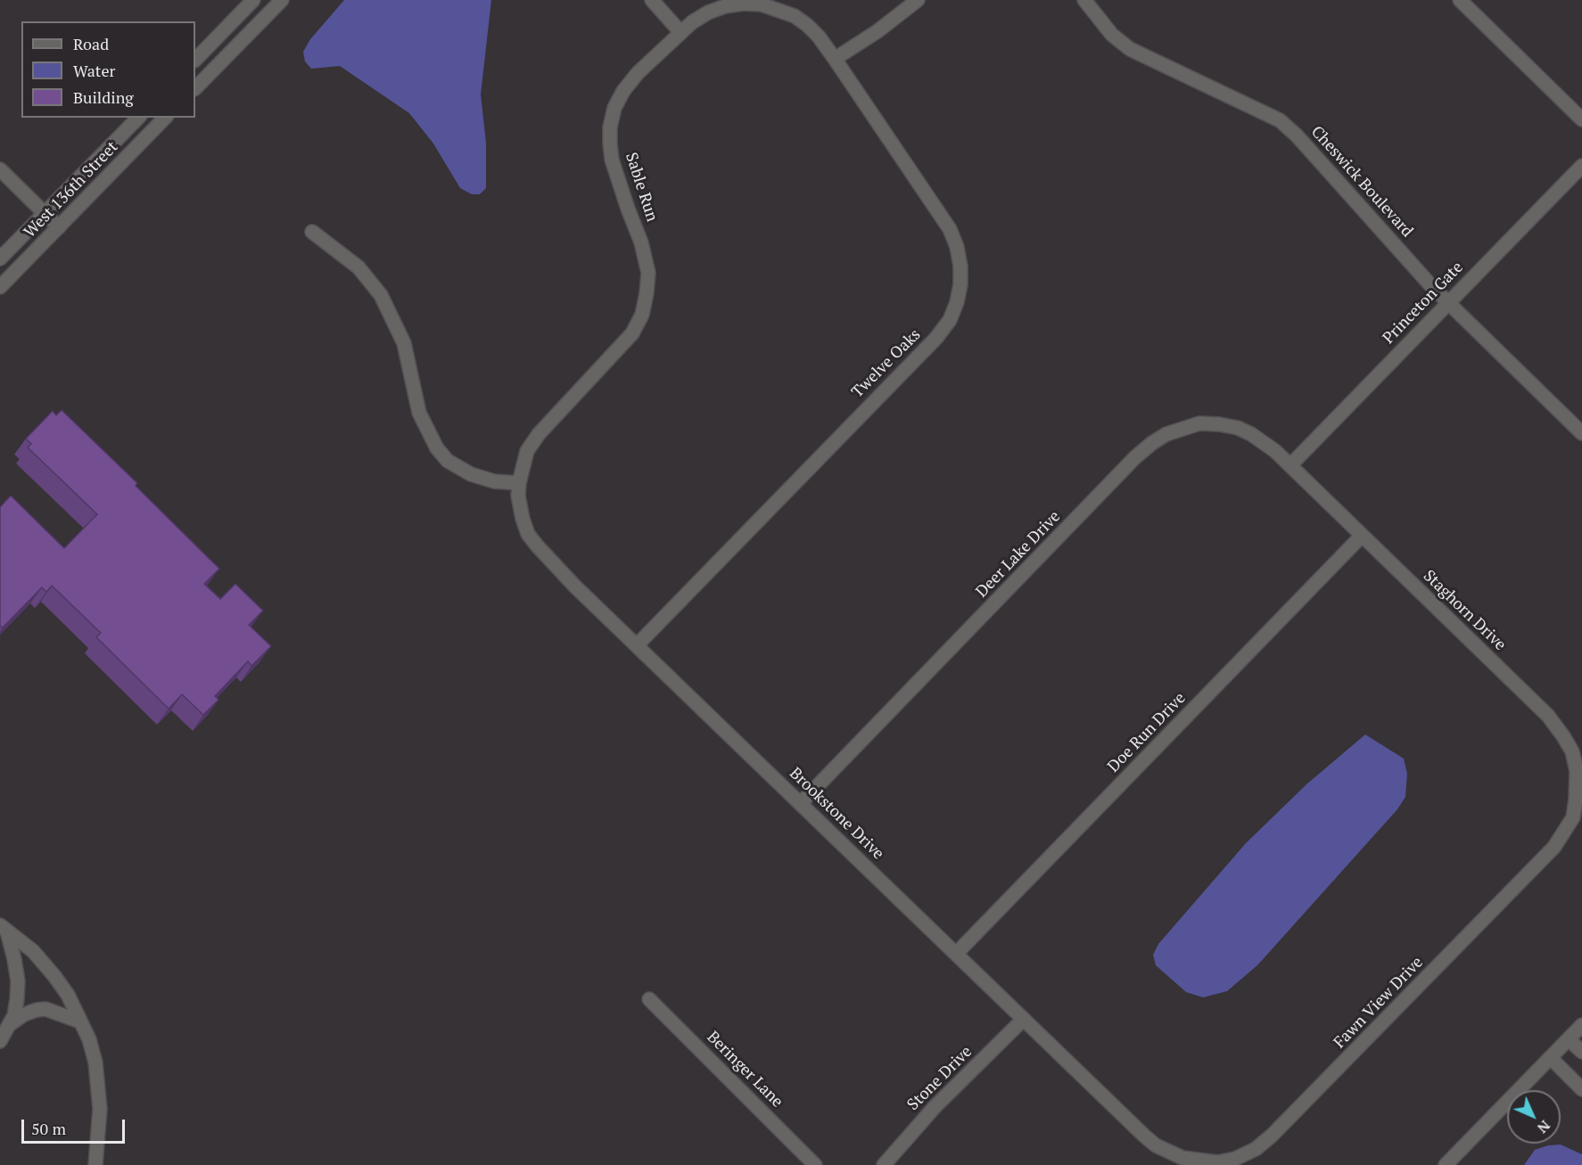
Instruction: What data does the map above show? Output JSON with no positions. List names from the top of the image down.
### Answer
{
  "streets": {
    "street": [
      "Cheswick Boulevard",
      "Sable Run",
      "West 136th Street",
      "Princeton Gate",
      "Twelve Oaks",
      "Deer Lake Drive",
      "Staghorn Drive",
      "Doe Run Drive",
      "Brookstone Drive",
      "Fawn View Drive",
      "Beringer Lane",
      "Stone Drive"
    ]
  },
  "crossings": [
    ["Cheswick Boulevard", "Princeton Gate"],
    ["Sable Run", "Twelve Oaks"],
    ["Sable Run", "Brookstone Drive"],
    ["Princeton Gate", "Deer Lake Drive"],
    ["Princeton Gate", "Staghorn Drive"],
    ["Twelve Oaks", "Brookstone Drive"],
    ["Deer Lake Drive", "Staghorn Drive"],
    ["Deer Lake Drive", "Brookstone Drive"],
    ["Staghorn Drive", "Doe Run Drive"],
    ["Staghorn Drive", "Fawn View Drive"],
    ["Doe Run Drive", "Brookstone Drive"],
    ["Brookstone Drive", "Fawn View Drive"],
    ["Brookstone Drive", "Stone Drive"]
  ],
  "legend": ["Road", "Water", "Building"],
  "scale_bar": "50 m",
  "north": "bottom right"
}
